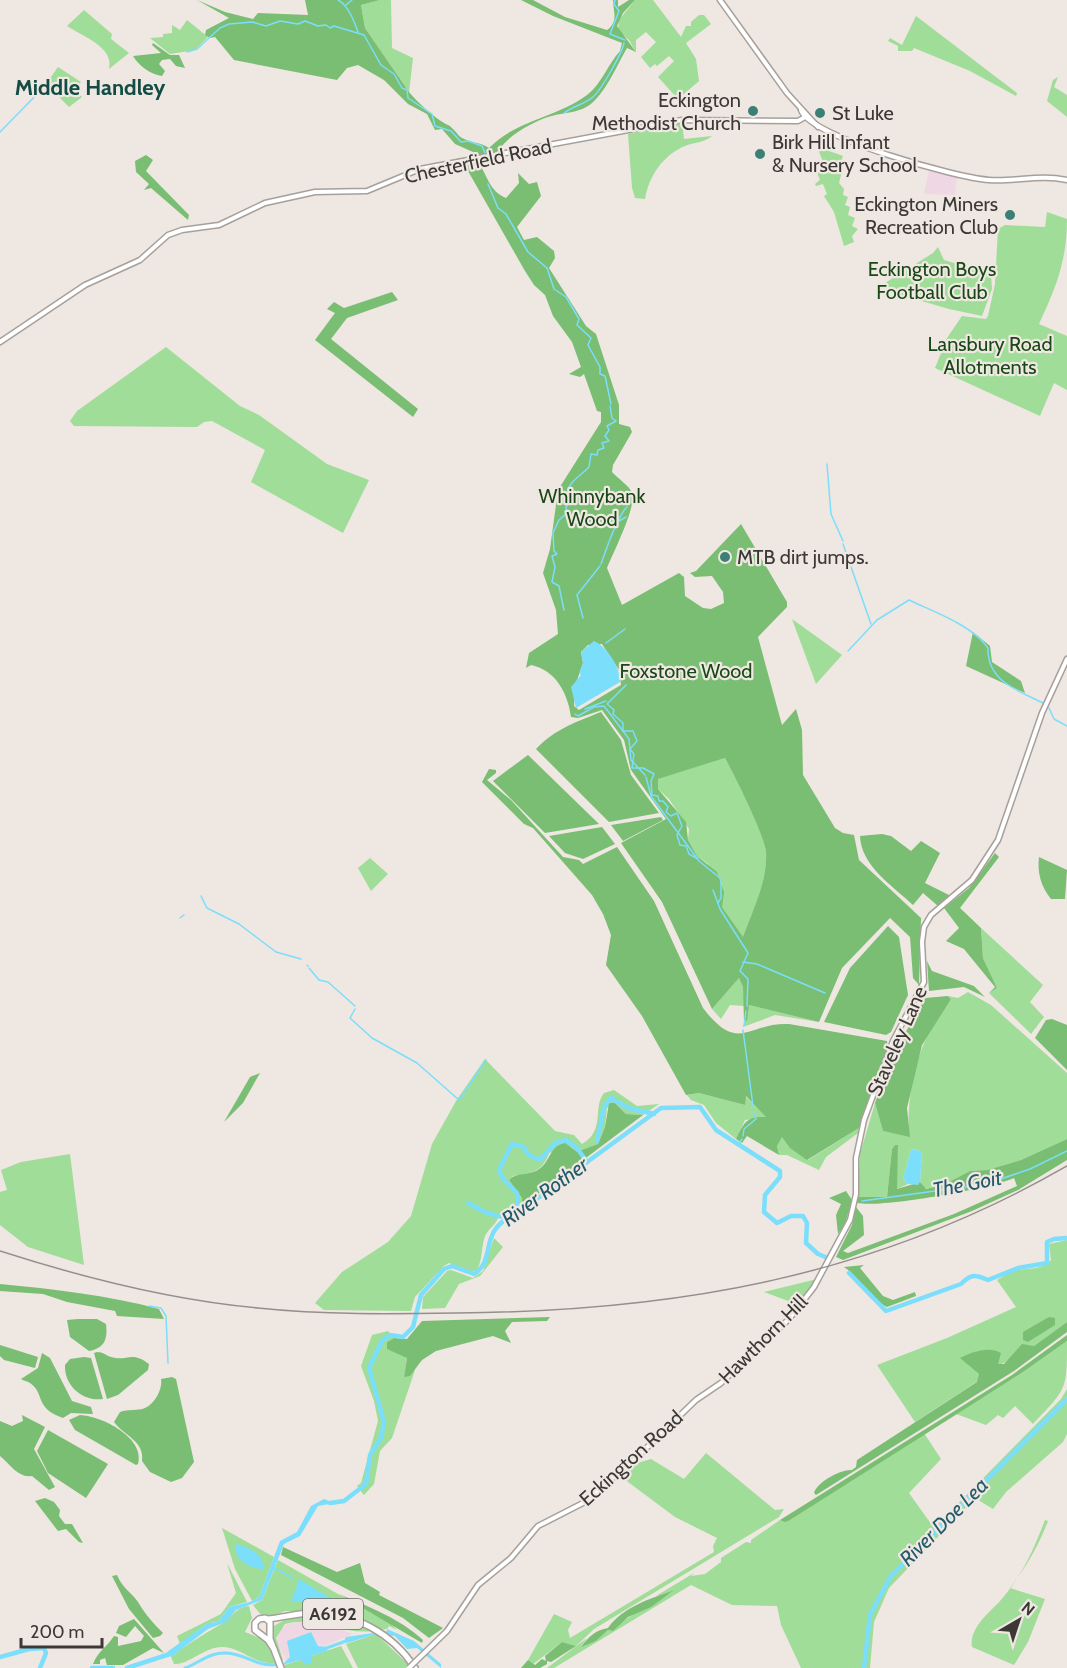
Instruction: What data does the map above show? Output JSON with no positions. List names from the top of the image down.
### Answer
{
  "streets": {
    "main road": [
      "Chesterfield Road",
      "Staveley Lane",
      "Hawthorn Hill",
      "Eckington Road",
      "A6192"
    ]
  },
  "crossings": [
    ["Staveley Lane", "Hawthorn Hill"],
    ["Hawthorn Hill", "Eckington Road"],
    ["Eckington Road", "A6192"]
  ],
  "districts": ["Middle Handley"],
  "water": ["The Goit", "River Rother", "River Doe Lea"],
  "parks": [
    "Eckington Boys Football Club",
    "Lansbury Road Allotments",
    "Whinnybank Wood",
    "Foxstone Wood"
  ],
  "places": [
    "Eckington Methodist Church",
    "St Luke",
    "Birk Hill Infant & Nursery School",
    "Eckington Miners Recreation Club",
    "MTB dirt jumps."
  ],
  "scale_bar": "200 m",
  "north": "top right"
}
